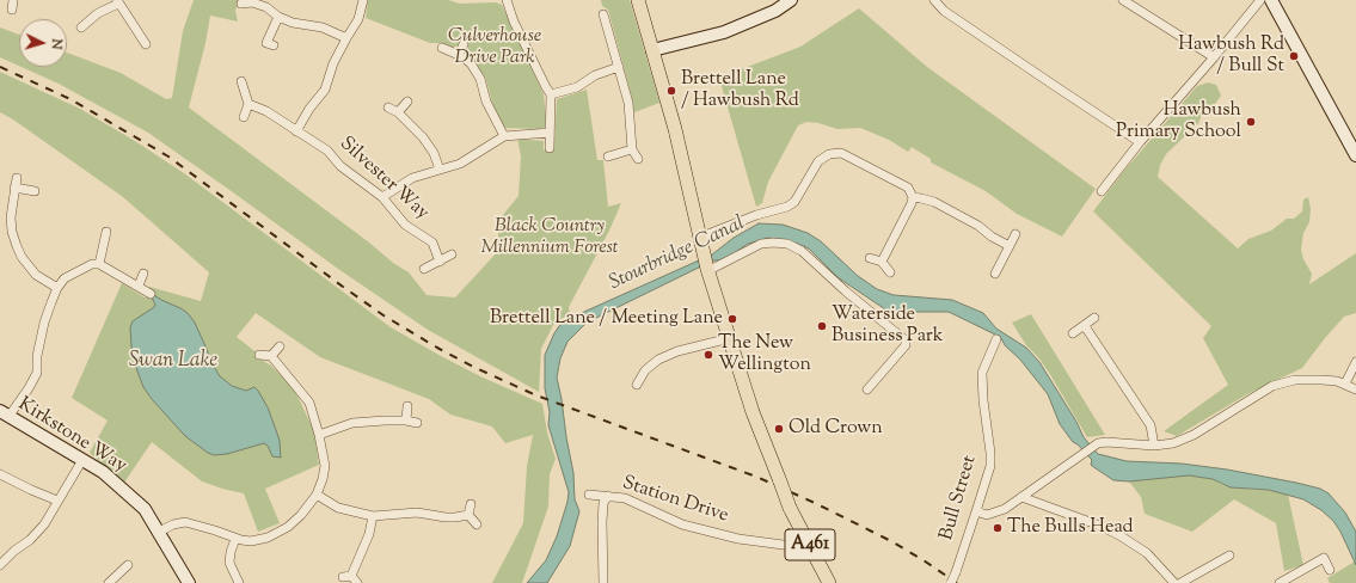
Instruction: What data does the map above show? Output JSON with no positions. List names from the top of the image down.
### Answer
{
  "streets": {
    "main road": ["A461"],
    "street": [
      "Silvester Way",
      "Kirkstone Way",
      "Bull Street",
      "Station Drive"
    ]
  },
  "crossings": [
    ["Station Drive", "A461"]
  ],
  "water": ["Stourbridge Canal", "Swan Lake"],
  "parks": ["Culverhouse Drive Park", "Black Country Millennium Forest"],
  "places": [
    "Hawbush Rd / Bull St",
    "Brettell Lane / Hawbush Rd",
    "Hawbush Primary School",
    "Brettell Lane / Meeting Lane",
    "Waterside Business Park",
    "The New Wellington",
    "Old Crown",
    "The Bulls Head"
  ],
  "north": "right"
}
